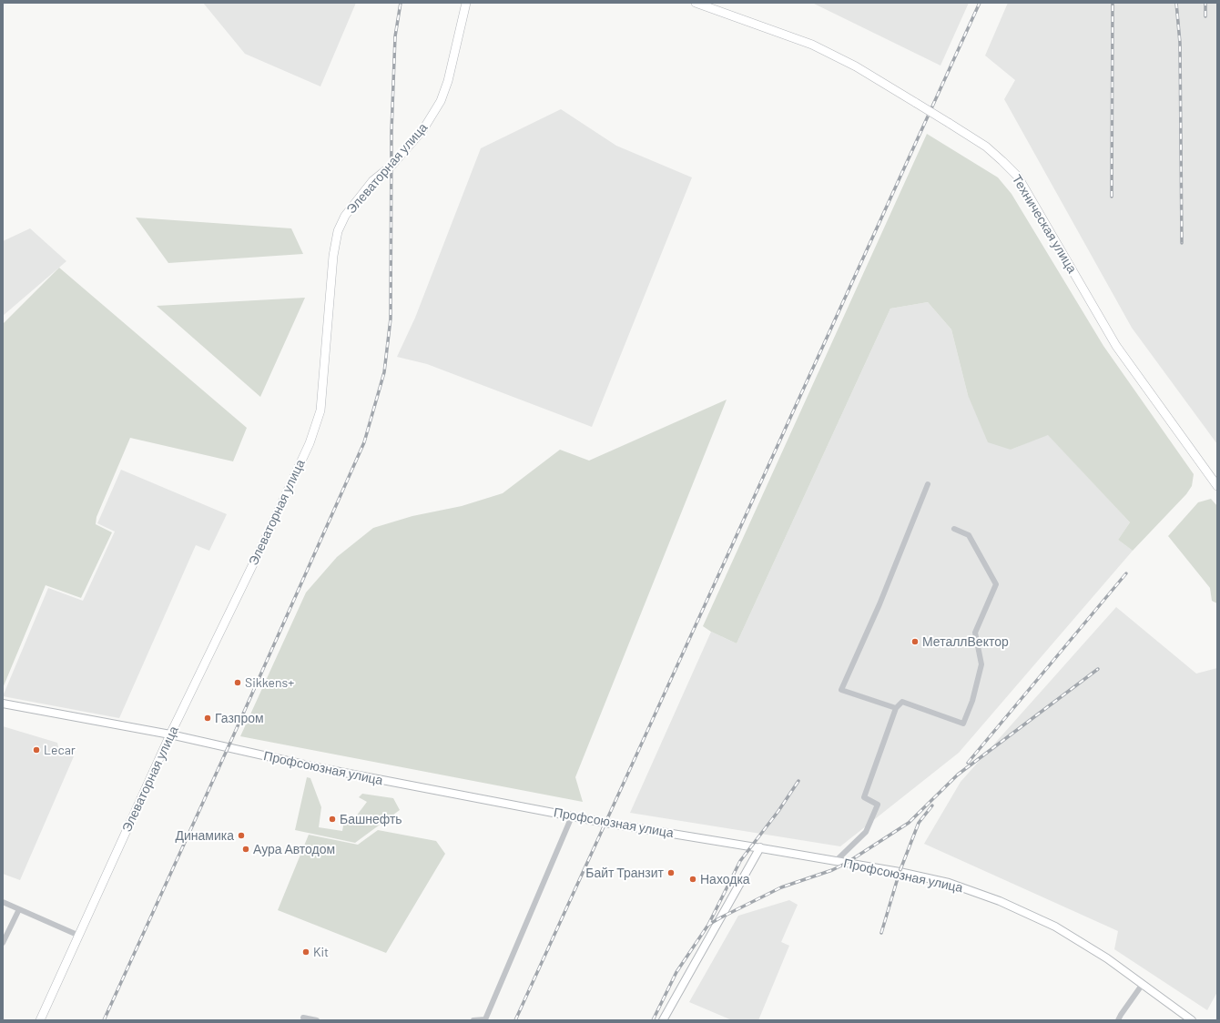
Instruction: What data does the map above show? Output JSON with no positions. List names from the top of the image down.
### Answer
{
  "streets": {
    "main road": ["Элеваторная улица", "Техническая улица", "Профсоюзная улица"]
  },
  "crossings": [
    ["Элеваторная улица", "Профсоюзная улица"]
  ],
  "places": [
    "МеталлВектор",
    "Sikkens+",
    "Газпром",
    "Lecar",
    "Башнефть",
    "Динамика",
    "Аура Автодом",
    "Байт Транзит",
    "Находка",
    "Kit"
  ]
}
